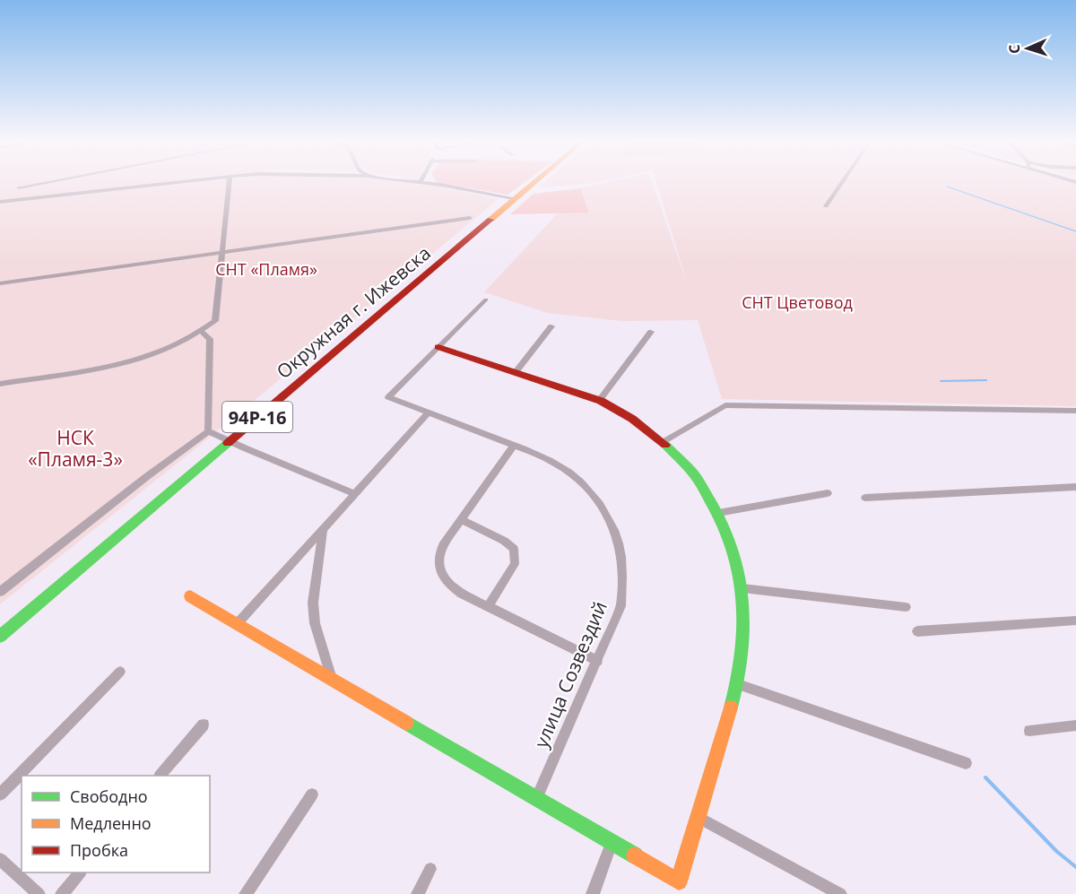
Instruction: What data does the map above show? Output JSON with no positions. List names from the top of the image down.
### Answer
{
  "streets": {
    "street": ["Окружная г. Ижевска", "94Р-16", "улица Созвездий"]
  },
  "parks": ["СНТ «Пламя»", "СНТ Цветовод", "НСК «Пламя-3»"],
  "legend": ["Свободно", "Медленно", "Пробка"],
  "north": "left"
}
